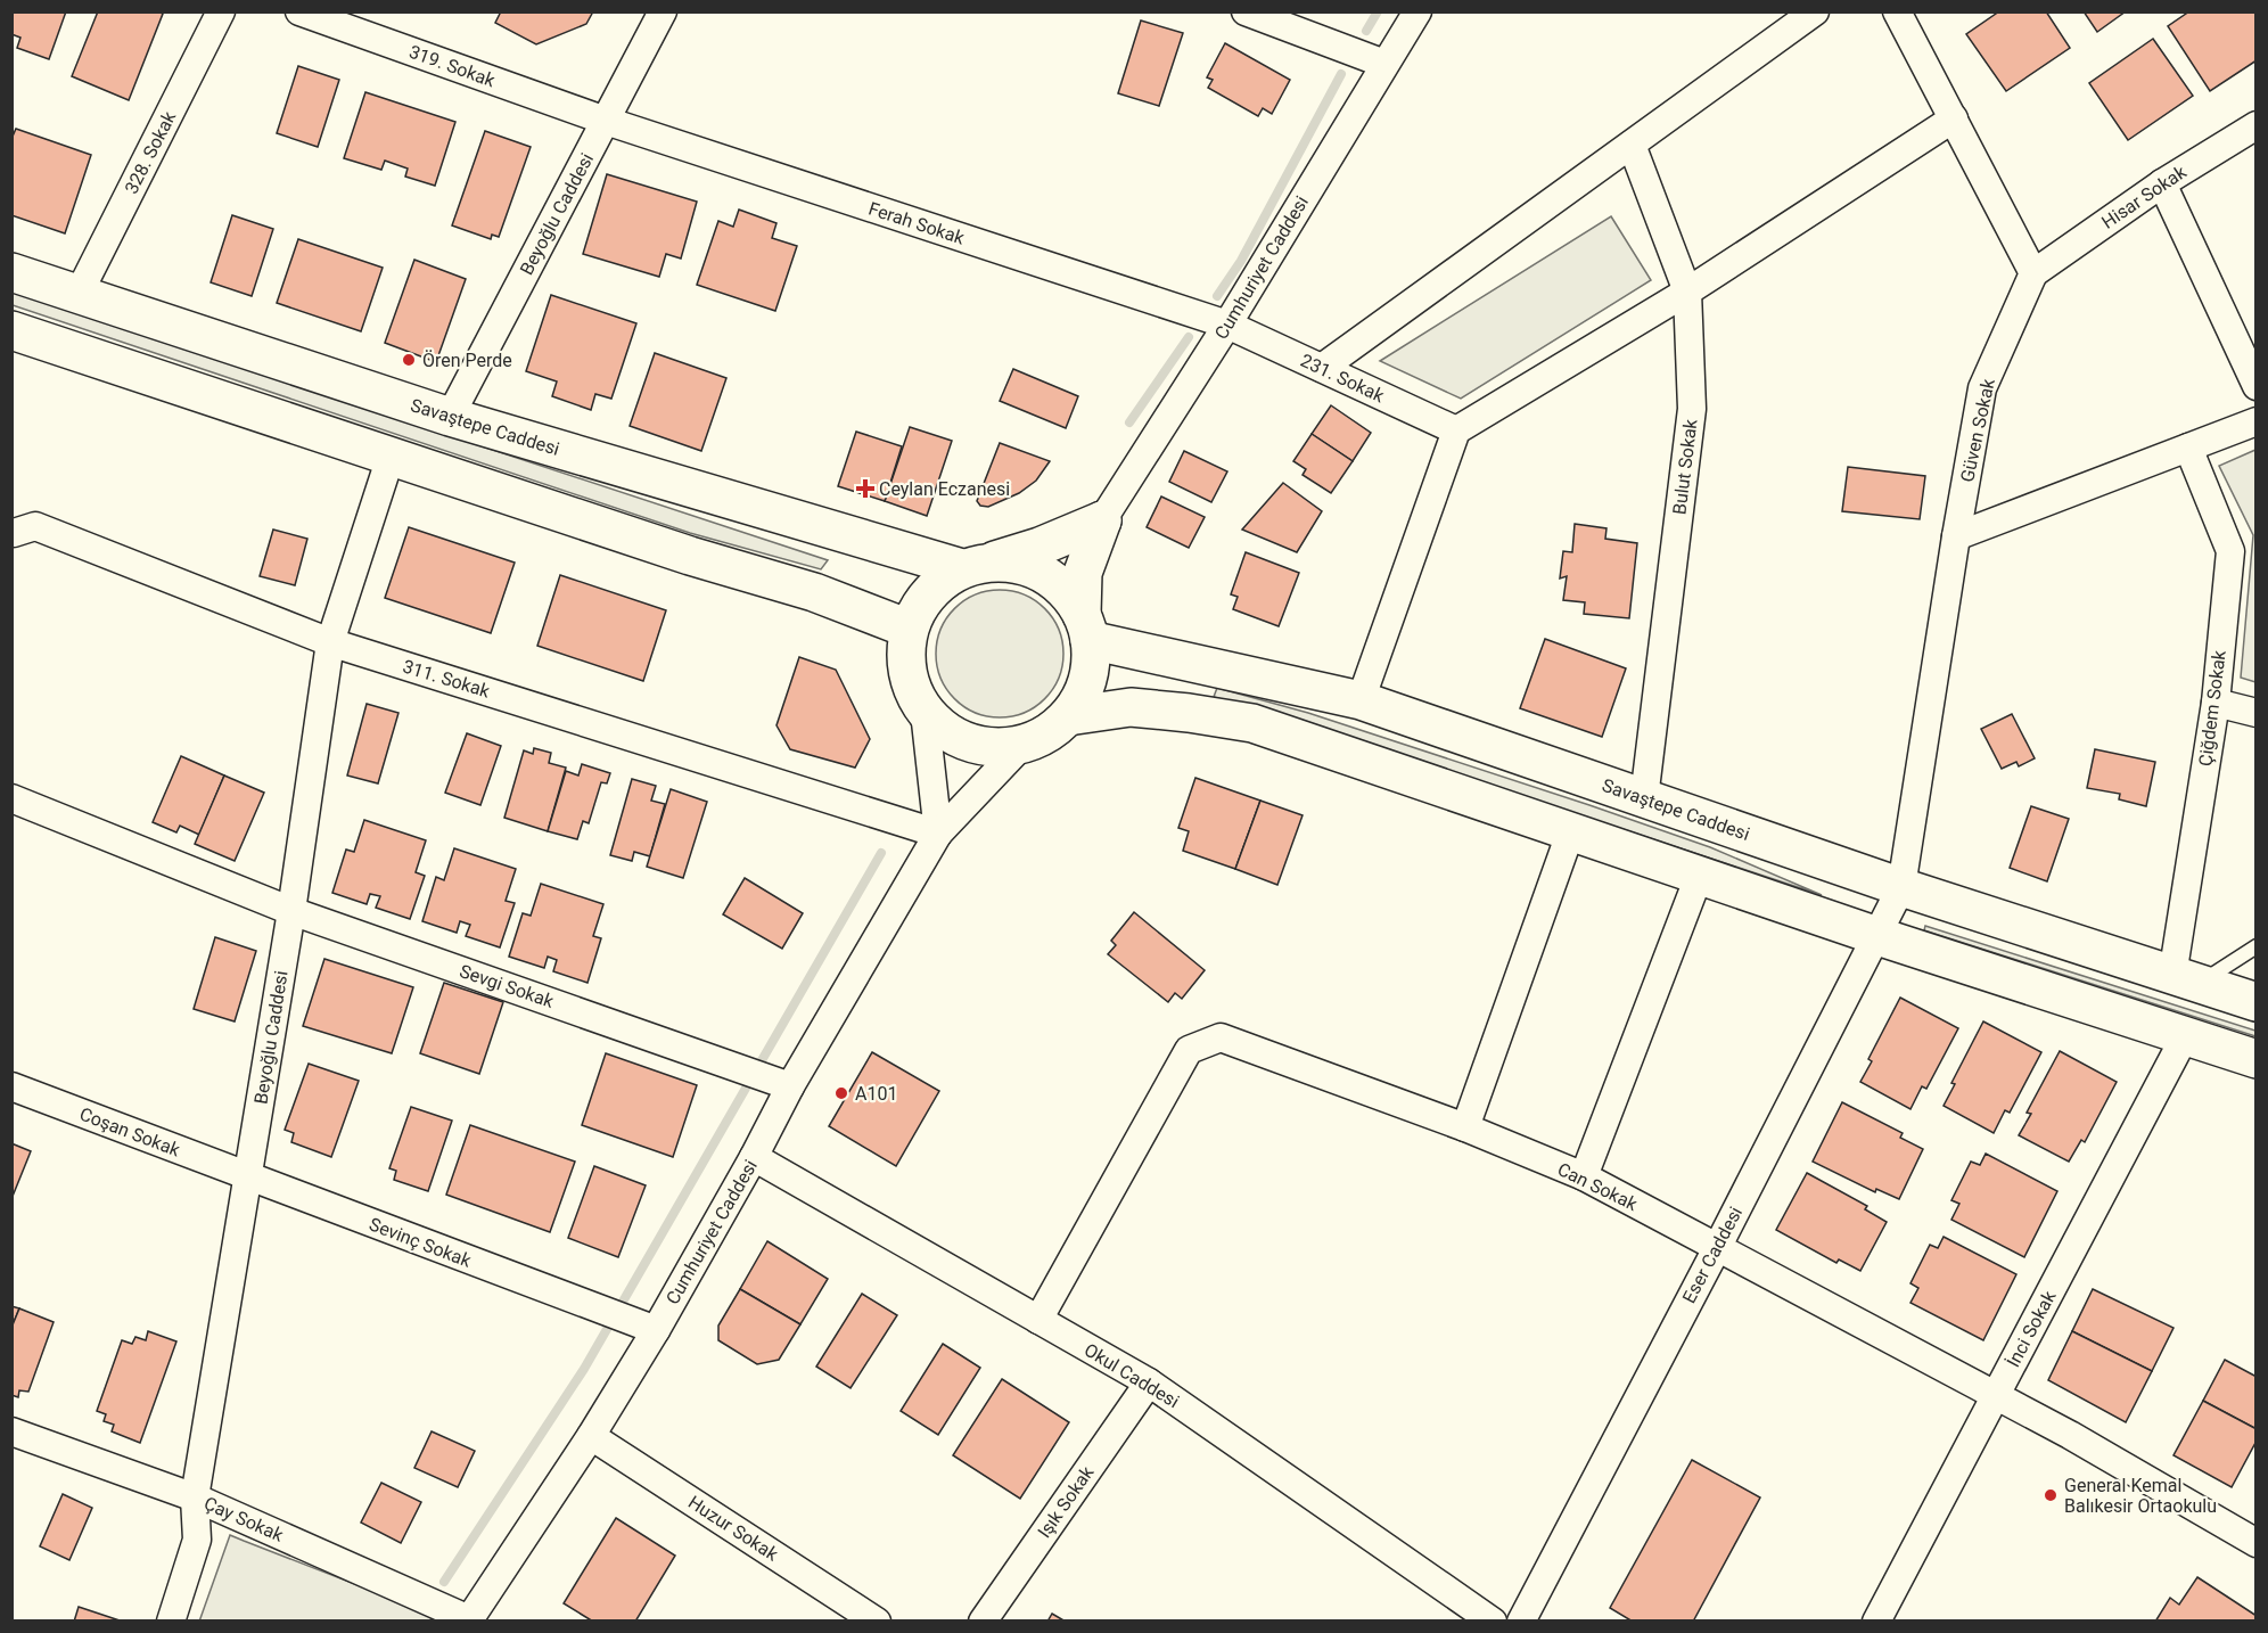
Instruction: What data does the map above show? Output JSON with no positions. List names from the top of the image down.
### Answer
{
  "streets": {
    "main road": ["Savaştepe Caddesi"],
    "street": [
      "319. Sokak",
      "328. Sokak",
      "Hisar Sokak",
      "Beyoğlu Caddesi",
      "Ferah Sokak",
      "Cumhuriyet Caddesi",
      "231. Sokak",
      "Güven Sokak",
      "Bulut Sokak",
      "311. Sokak",
      "Çiğdem Sokak",
      "Sevgi Sokak",
      "Coşan Sokak",
      "Can Sokak",
      "Sevinç Sokak",
      "Eser Caddesi",
      "İnci Sokak",
      "Okul Caddesi",
      "Işık Sokak",
      "Çay Sokak",
      "Huzur Sokak"
    ]
  },
  "crossings": [
    ["319. Sokak", "Beyoğlu Caddesi"],
    ["319. Sokak", "Ferah Sokak"],
    ["328. Sokak", "Savaştepe Caddesi"],
    ["Hisar Sokak", "Güven Sokak"],
    ["Beyoğlu Caddesi", "Ferah Sokak"],
    ["Beyoğlu Caddesi", "Savaştepe Caddesi"],
    ["Beyoğlu Caddesi", "311. Sokak"],
    ["Beyoğlu Caddesi", "Sevgi Sokak"],
    ["Beyoğlu Caddesi", "Coşan Sokak"],
    ["Beyoğlu Caddesi", "Sevinç Sokak"],
    ["Beyoğlu Caddesi", "Çay Sokak"],
    ["Ferah Sokak", "Cumhuriyet Caddesi"],
    ["Ferah Sokak", "231. Sokak"],
    ["Cumhuriyet Caddesi", "231. Sokak"],
    ["Cumhuriyet Caddesi", "Savaştepe Caddesi"],
    ["Cumhuriyet Caddesi", "311. Sokak"],
    ["Cumhuriyet Caddesi", "Sevgi Sokak"],
    ["Cumhuriyet Caddesi", "Sevinç Sokak"],
    ["Cumhuriyet Caddesi", "Okul Caddesi"],
    ["Cumhuriyet Caddesi", "Çay Sokak"],
    ["Cumhuriyet Caddesi", "Huzur Sokak"],
    ["Savaştepe Caddesi", "Güven Sokak"],
    ["Savaştepe Caddesi", "Bulut Sokak"],
    ["Savaştepe Caddesi", "Çiğdem Sokak"],
    ["Savaştepe Caddesi", "Eser Caddesi"],
    ["Güven Sokak", "Eser Caddesi"],
    ["Coşan Sokak", "Sevinç Sokak"],
    ["Can Sokak", "Eser Caddesi"],
    ["Can Sokak", "İnci Sokak"],
    ["Can Sokak", "Okul Caddesi"],
    ["Okul Caddesi", "Işık Sokak"]
  ],
  "places": {
    "other": ["Ören Perde", "A101", "General Kemal Balıkesir Ortaokulu"],
    "health": ["Ceylan Eczanesi"]
  }
}
